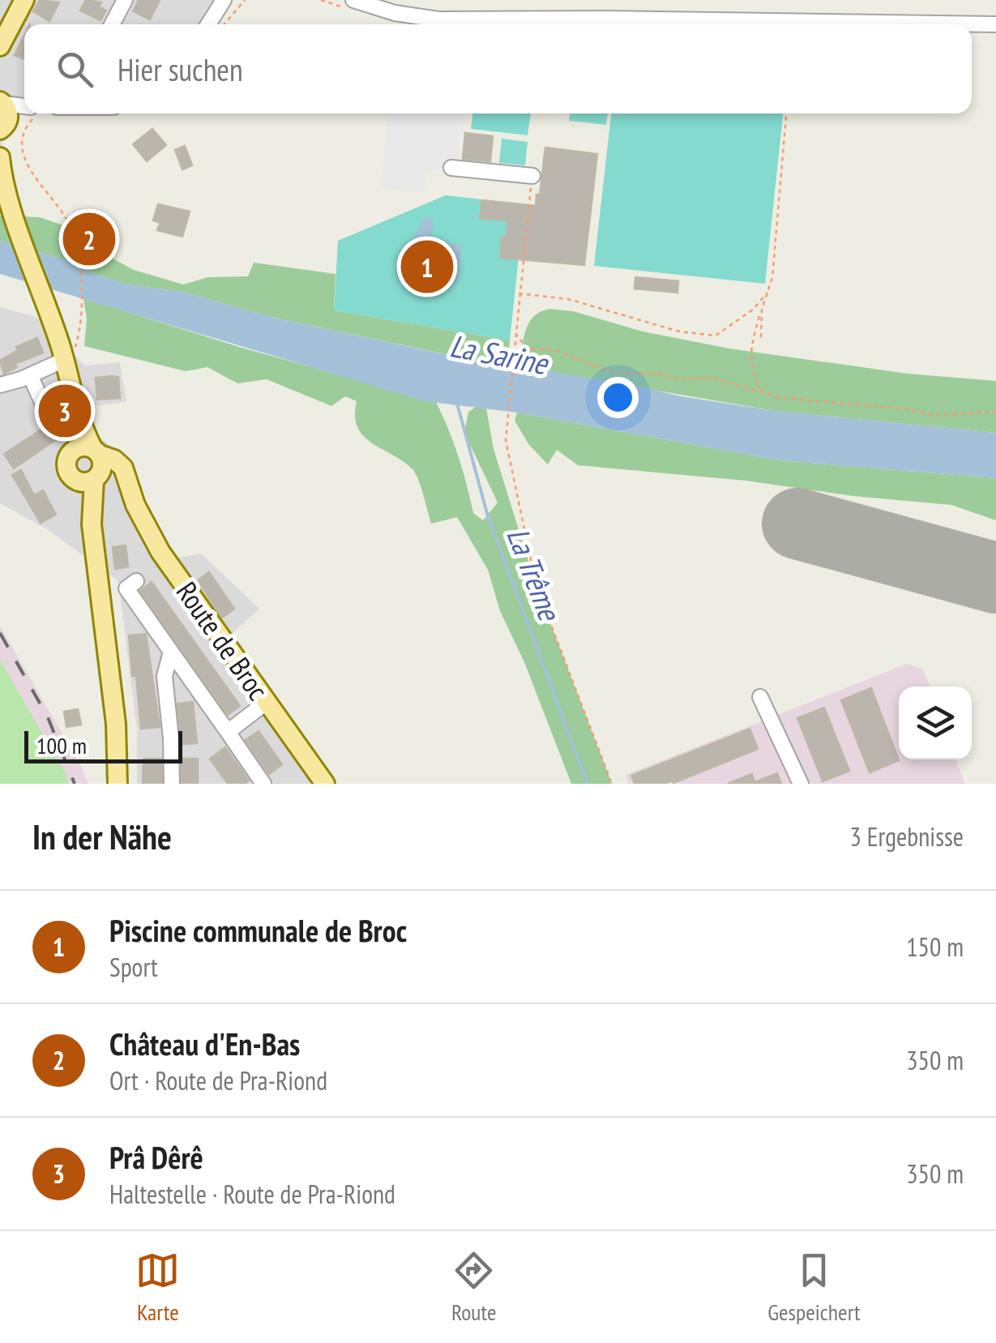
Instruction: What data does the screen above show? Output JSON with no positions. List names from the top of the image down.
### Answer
{
  "streets": {
    "main road": ["Route de Broc"]
  },
  "water": ["La Sarine", "La Trême"],
  "scale_bar": "100 m",
  "page": {
    "search": "Hier suchen",
    "pins": ["2", "1", "3"],
    "scale": "100 m",
    "heading": ["In der Nähe", "3 Ergebnisse"],
    "list": [
      {
        "mark": "1",
        "name": "Piscine communale de Broc",
        "note": "Sport",
        "value": "150 m"
      },
      {
        "mark": "2",
        "name": "Château d'En-Bas",
        "note": "Ort · Route de Pra-Riond",
        "value": "350 m"
      },
      {
        "mark": "3",
        "name": "Prâ Dêrê",
        "note": "Haltestelle · Route de Pra-Riond",
        "value": "350 m"
      }
    ],
    "nav": ["Karte", "Route", "Gespeichert"]
  }
}
